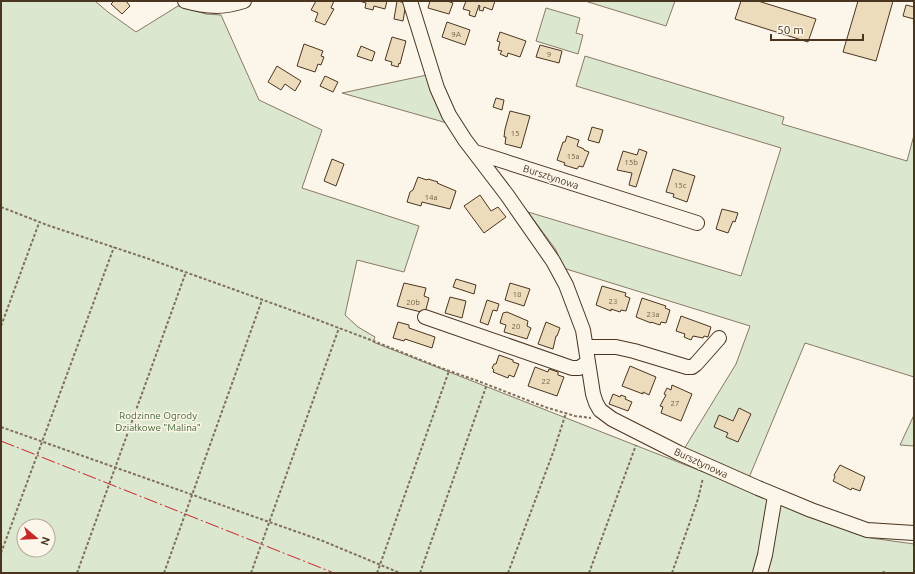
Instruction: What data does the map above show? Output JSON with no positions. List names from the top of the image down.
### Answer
{
  "streets": {
    "street": ["Bursztynowa"]
  },
  "parks": ["Rodzinne Ogrody Działkowe \"Malina\""],
  "house_numbers": [
    "9A",
    "9",
    "15",
    "15a",
    "15b",
    "15c",
    "14a",
    "18",
    "23",
    "20b",
    "23a",
    "20",
    "22",
    "27"
  ],
  "scale_bar": "50 m",
  "north": "right"
}
